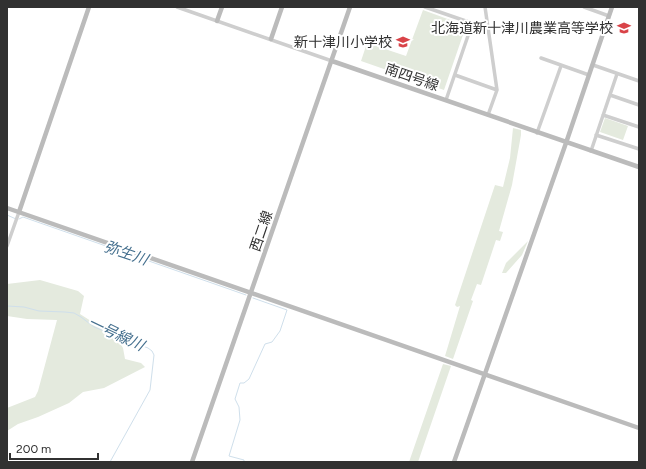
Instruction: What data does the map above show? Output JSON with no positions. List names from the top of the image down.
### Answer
{
  "streets": {
    "street": ["南四号線", "西二線"]
  },
  "crossings": [
    ["南四号線", "西二線"]
  ],
  "water": ["弥生川", "一号線川"],
  "places": {
    "school or university": ["北海道新十津川農業高等学校", "新十津川小学校"]
  },
  "scale_bar": "200 m"
}
